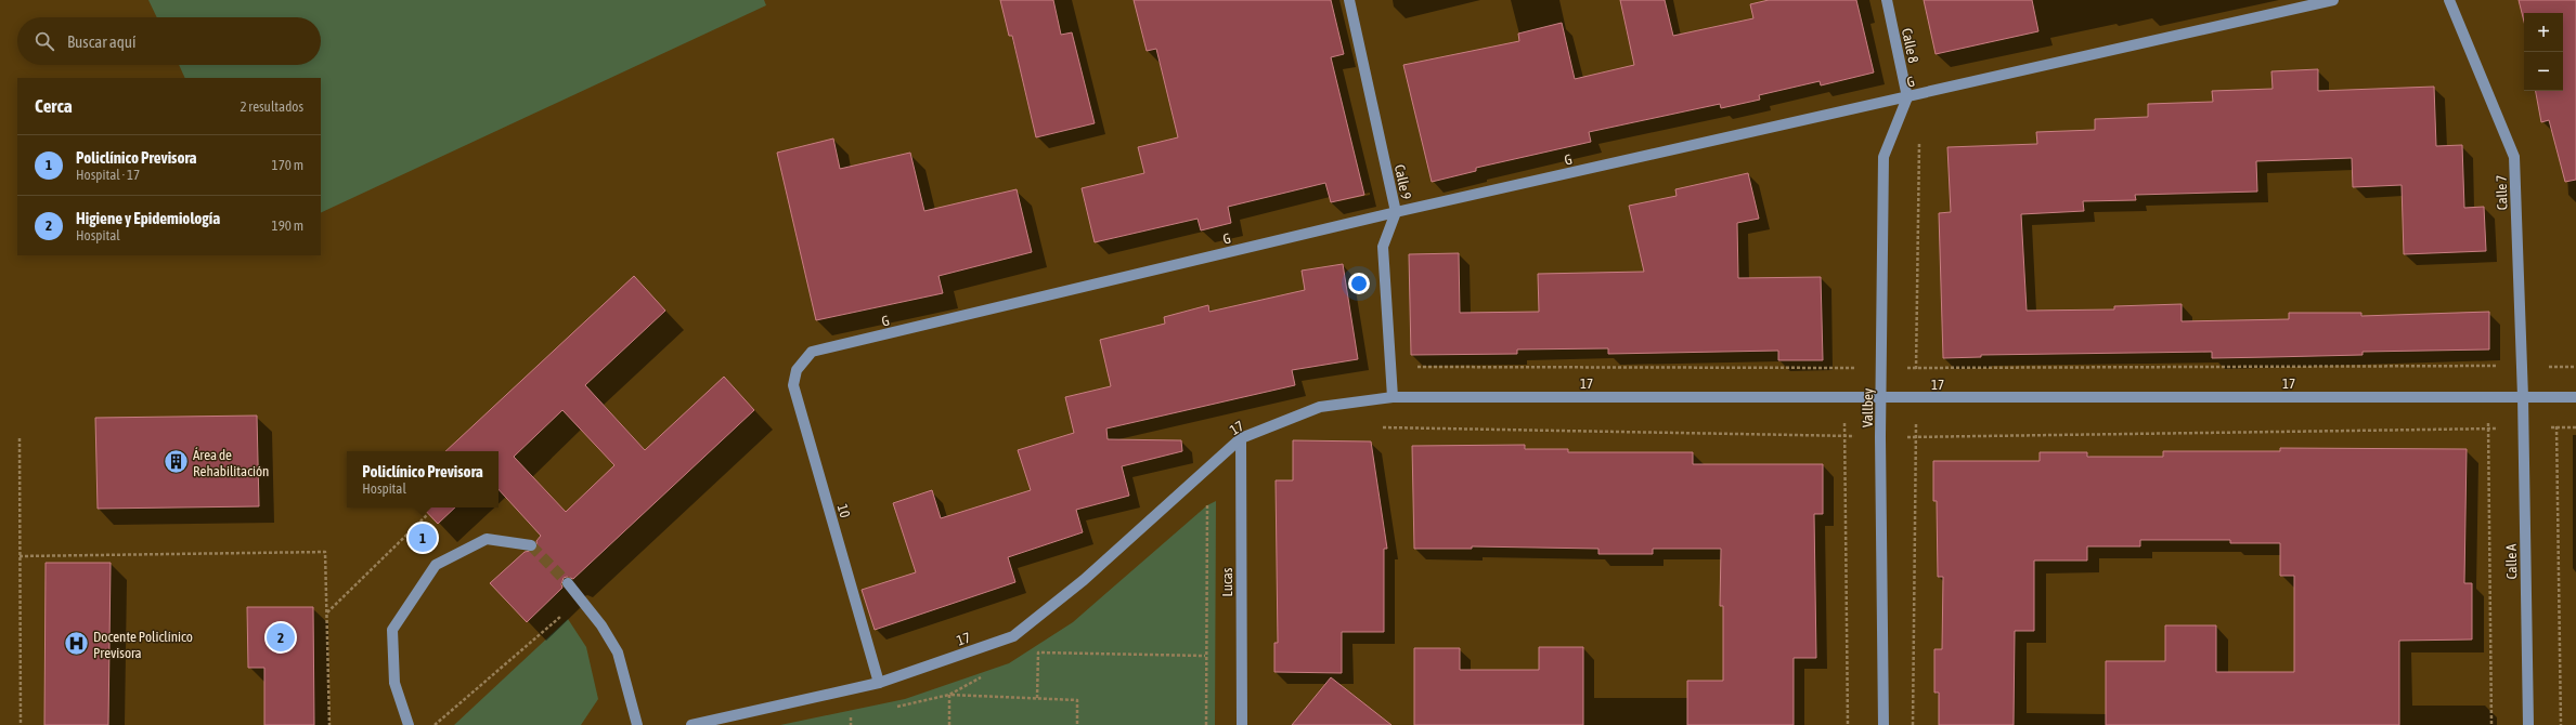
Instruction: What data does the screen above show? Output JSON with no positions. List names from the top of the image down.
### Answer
{
  "streets": {
    "street": [
      "Calle 8",
      "G",
      "Calle 9",
      "Calle 7",
      "17",
      "Vallbey",
      "10",
      "Calle A",
      "Lucas"
    ]
  },
  "crossings": [
    ["Calle 8", "G"],
    ["Calle 8", "Vallbey"],
    ["G", "Calle 9"],
    ["G", "Vallbey"],
    ["G", "10"],
    ["Calle 9", "17"],
    ["Calle 7", "17"],
    ["Calle 7", "Calle A"],
    ["17", "Vallbey"],
    ["17", "10"],
    ["17", "Calle A"],
    ["17", "Lucas"]
  ],
  "places": {
    "building": ["Área de Rehabilitación"],
    "hospital": ["Docente Policlínico Previsora"]
  },
  "page": {
    "map_buttons": ["+", "−"],
    "search": "Buscar aquí",
    "heading": ["Cerca", "2 resultados"],
    "list": [
      {
        "mark": "1",
        "name": "Policlínico Previsora",
        "note": "Hospital · 17",
        "value": "170 m"
      },
      {
        "mark": "2",
        "name": "Higiene y Epidemiología",
        "note": "Hospital",
        "value": "190 m"
      }
    ],
    "popup": ["Policlínico Previsora", "Hospital"],
    "pins": ["1", "2"]
  }
}
